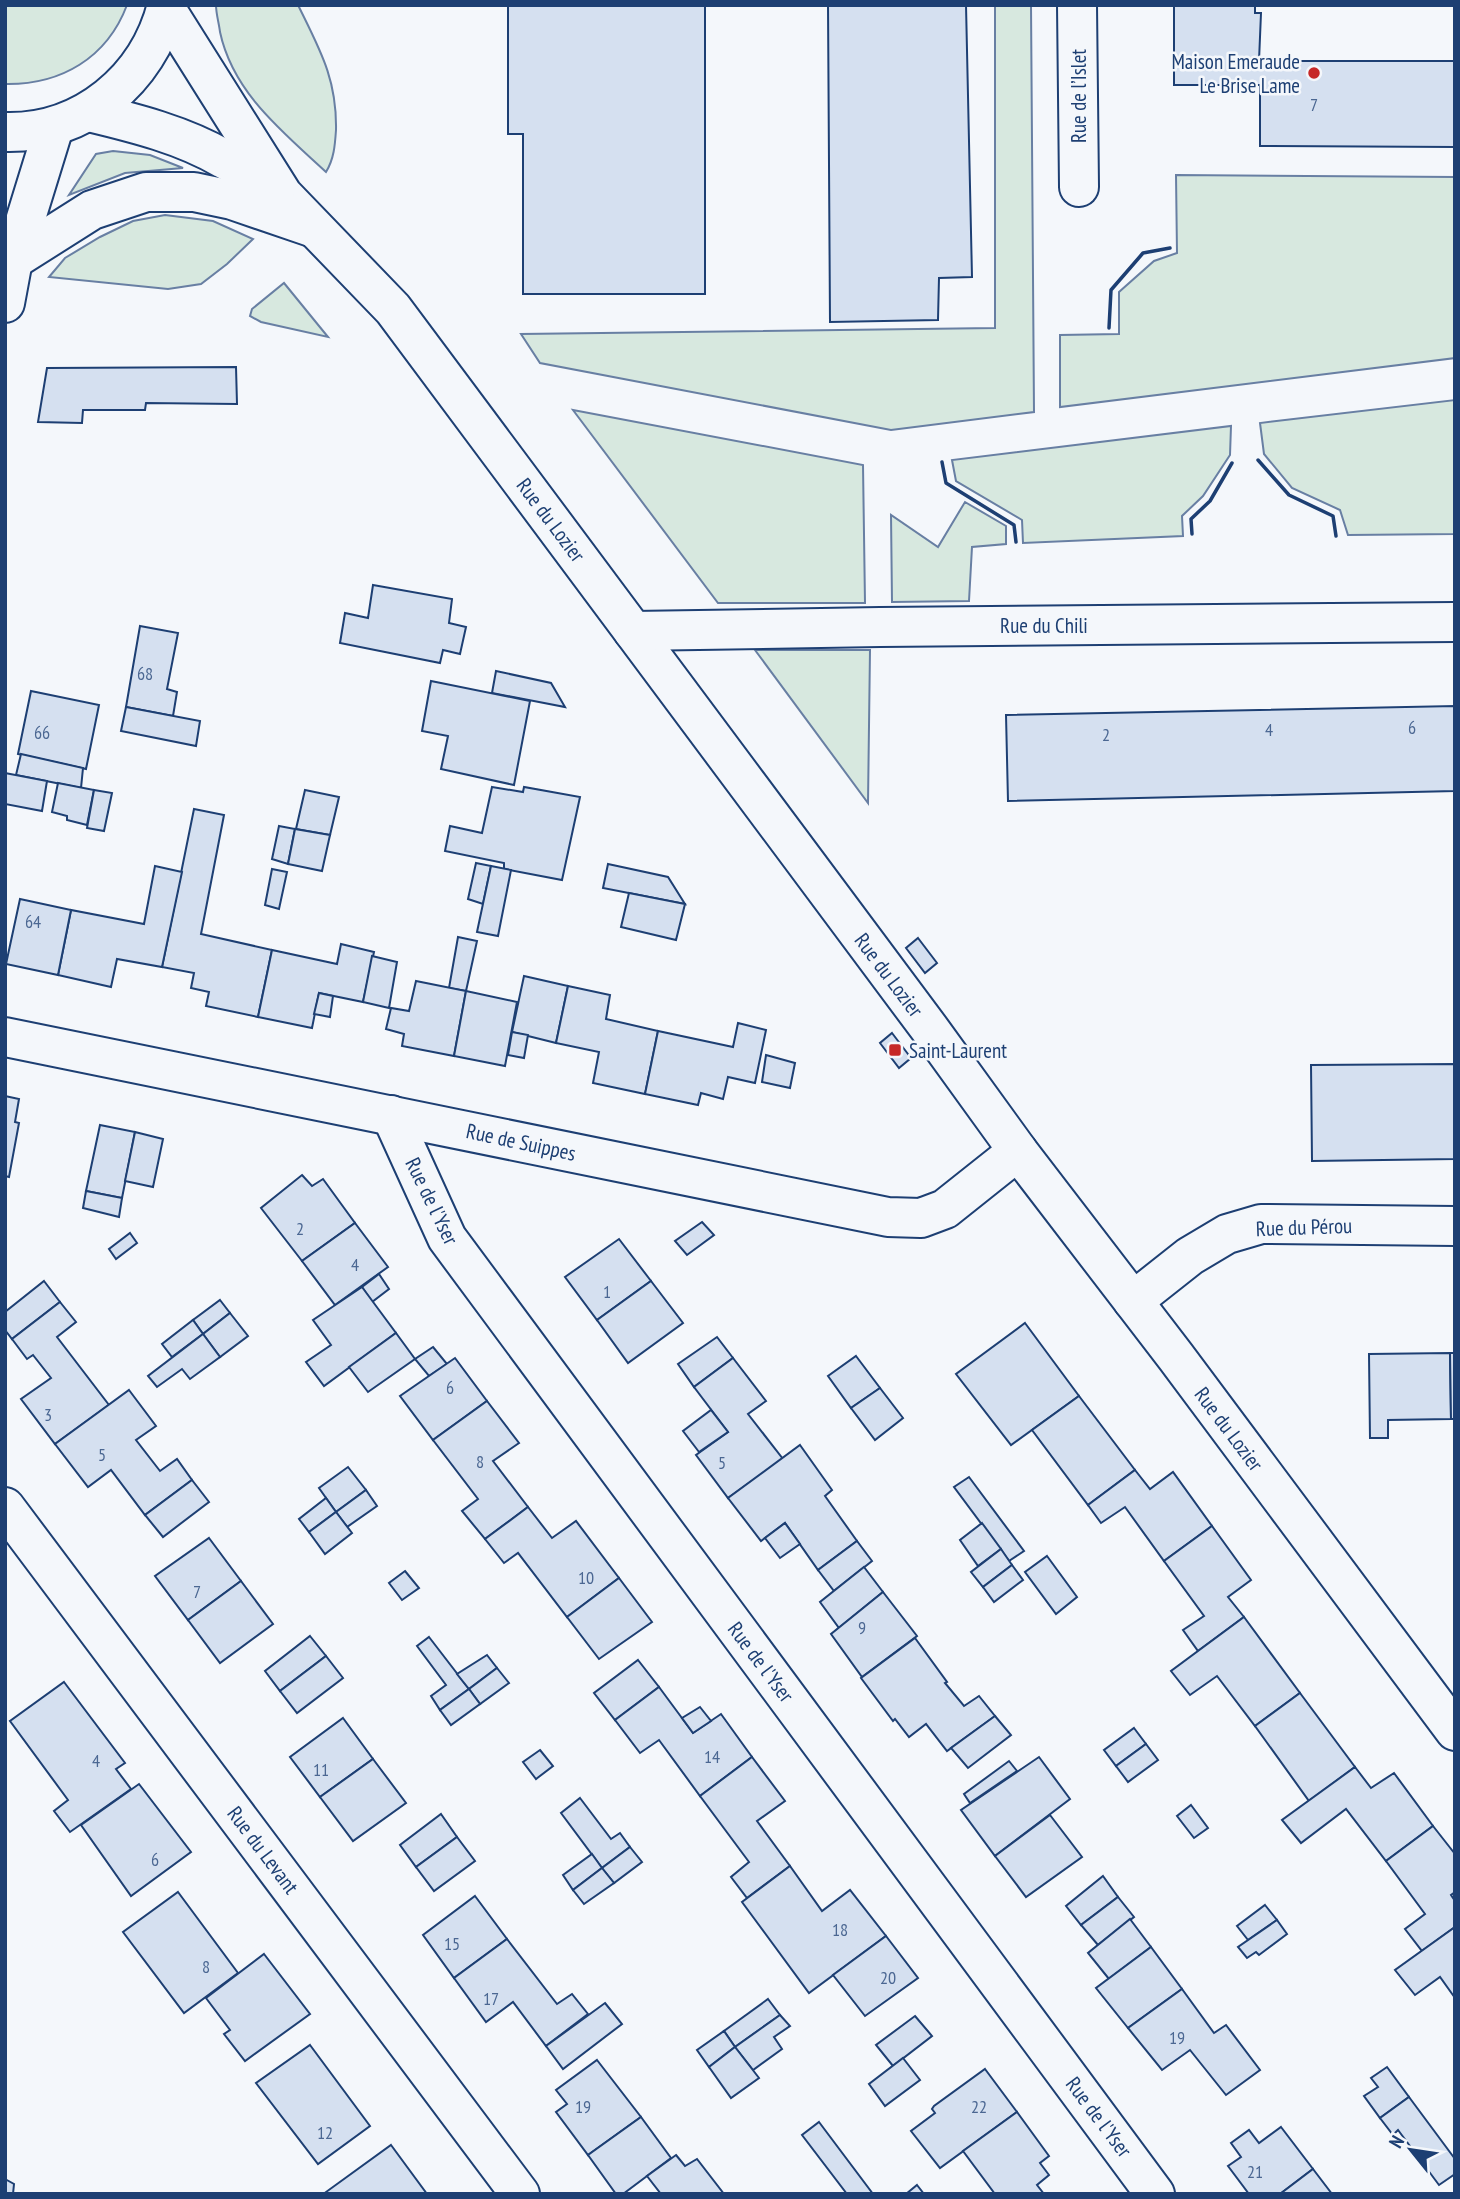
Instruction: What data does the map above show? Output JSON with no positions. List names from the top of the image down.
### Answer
{
  "streets": {
    "street": [
      "Rue de l’Islet",
      "Rue du Lozier",
      "Rue du Chili",
      "Rue de Suippes",
      "Rue de l'Yser",
      "Rue du Pérou",
      "Rue du Levant"
    ]
  },
  "crossings": [
    ["Rue du Lozier", "Rue du Chili"],
    ["Rue du Lozier", "Rue de Suippes"],
    ["Rue du Lozier", "Rue du Pérou"],
    ["Rue de Suippes", "Rue de l'Yser"]
  ],
  "places": {
    "other": ["Maison Emeraude Le Brise Lame"],
    "transit": ["Saint-Laurent"]
  },
  "house_numbers": [
    "7",
    "68",
    "6",
    "4",
    "66",
    "2",
    "64",
    "2",
    "4",
    "1",
    "6",
    "3",
    "5",
    "8",
    "5",
    "10",
    "7",
    "9",
    "14",
    "4",
    "11",
    "6",
    "18",
    "15",
    "8",
    "20",
    "17",
    "19",
    "19",
    "22",
    "12",
    "21"
  ],
  "north": "top left"
}
